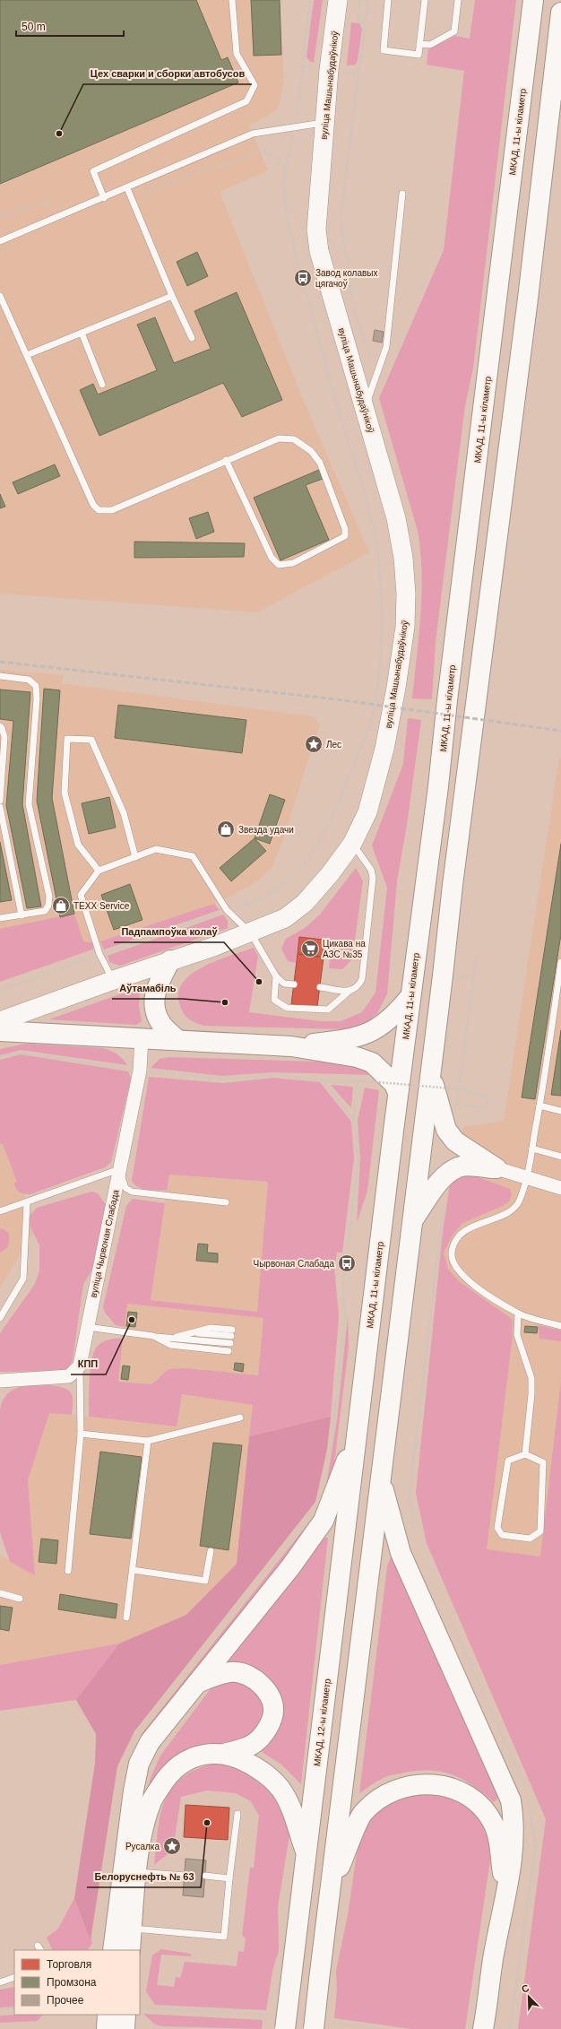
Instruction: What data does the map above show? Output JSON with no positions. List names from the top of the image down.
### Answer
{
  "streets": {
    "highway": ["МКАД, 11-ы кіламетр", "МКАД, 12-ы кіламетр"],
    "main road": ["вуліца Машынабудаўнікоў"],
    "street": ["вуліца Чырвоная Слабада"]
  },
  "crossings": [
    ["МКАД, 11-ы кіламетр", "МКАД, 12-ы кіламетр"]
  ],
  "places": {
    "other": [
      "Цех сварки и сборки автобусов",
      "Падпампоўка колаў",
      "Аўтамабіль",
      "КПП",
      "Белоруснефть № 63"
    ],
    "bus stop": ["Завод колавых цягачоў", "Чырвоная Слабада"],
    "place": ["Лес", "Русалка"],
    "shop": ["Звезда удачи", "TEXX Service"],
    "supermarket": ["Цикава на АЗС №35"]
  },
  "legend": ["Торговля", "Промзона", "Прочее"],
  "scale_bar": "50 m",
  "north": "top left"
}
